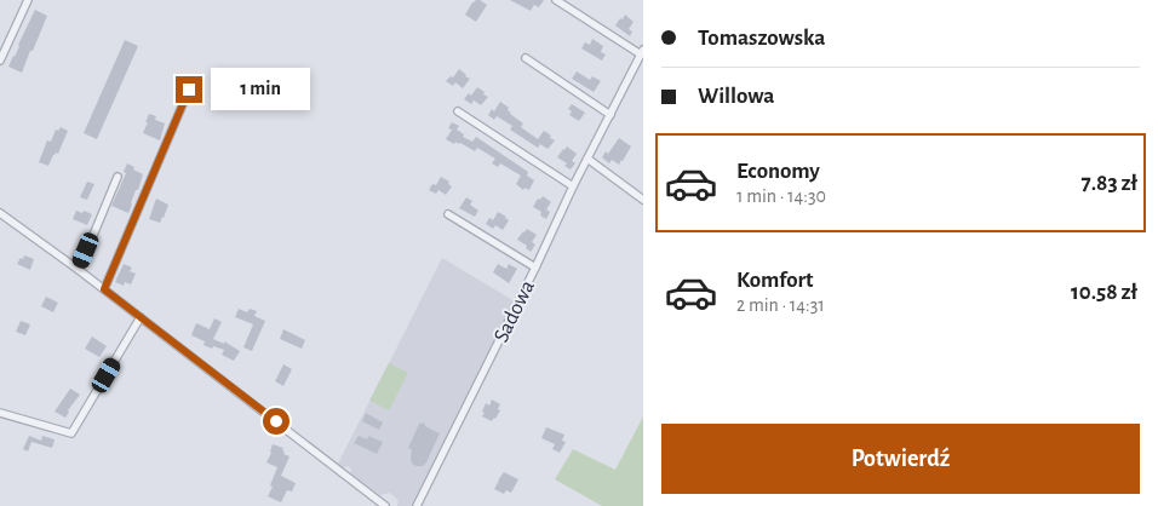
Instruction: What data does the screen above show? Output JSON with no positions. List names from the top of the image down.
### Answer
{
  "streets": {
    "street": ["Sadowa"]
  },
  "page": {
    "banner": ["Tomaszowska", "Willowa"],
    "bubble": "1 min",
    "list": [
      {
        "name": "Economy",
        "note": "1 min · 14:30",
        "value": "7.83 zł"
      },
      {
        "name": "Komfort",
        "note": "2 min · 14:31",
        "value": "10.58 zł"
      }
    ],
    "buttons": "Potwierdź"
  }
}
